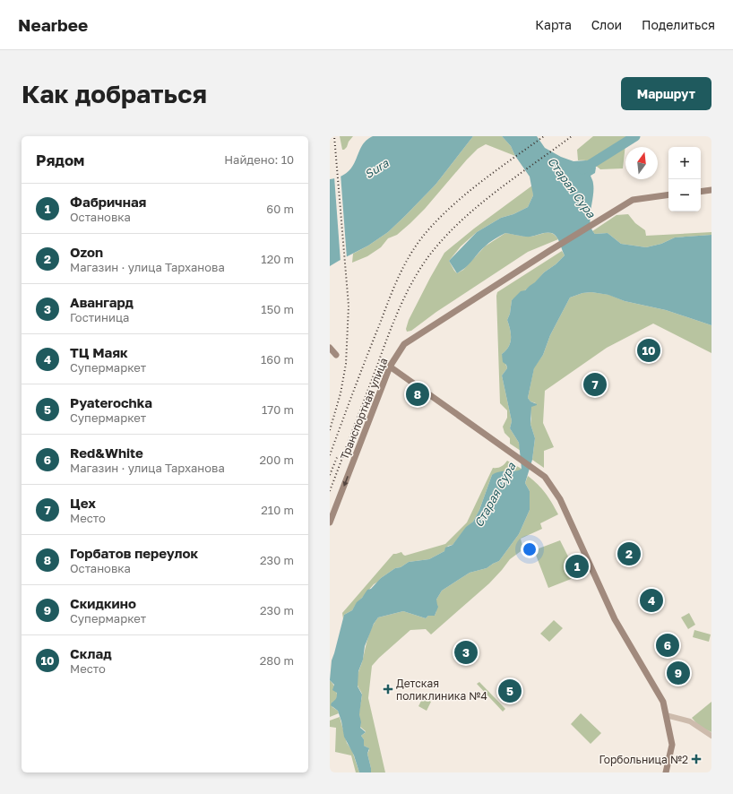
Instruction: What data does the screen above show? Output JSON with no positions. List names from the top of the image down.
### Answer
{
  "streets": {
    "main road": ["Транспортная улица"]
  },
  "water": ["Sura", "Старая Сура"],
  "places": {
    "health": ["Детская поликлиника №4", "Горбольница №2"]
  },
  "north": "top",
  "page": {
    "header": "Nearbee",
    "nav": ["Карта", "Слои", "Поделиться"],
    "buttons": "Маршрут",
    "title": "Как добраться",
    "heading": ["Рядом", "Найдено: 10"],
    "map_buttons": ["+", "−"],
    "list": [
      {
        "mark": "1",
        "name": "Фабричная",
        "note": "Остановка",
        "value": "60 m"
      },
      {
        "mark": "2",
        "name": "Ozon",
        "note": "Магазин · улица Тарханова",
        "value": "120 m"
      },
      {
        "mark": "3",
        "name": "Авангард",
        "note": "Гостиница",
        "value": "150 m"
      },
      {
        "mark": "4",
        "name": "ТЦ Маяк",
        "note": "Супермаркет",
        "value": "160 m"
      },
      {
        "mark": "5",
        "name": "Pyaterochka",
        "note": "Супермаркет",
        "value": "170 m"
      },
      {
        "mark": "6",
        "name": "Red&White",
        "note": "Магазин · улица Тарханова",
        "value": "200 m"
      },
      {
        "mark": "7",
        "name": "Цех",
        "note": "Место",
        "value": "210 m"
      },
      {
        "mark": "8",
        "name": "Горбатов переулок",
        "note": "Остановка",
        "value": "230 m"
      },
      {
        "mark": "9",
        "name": "Скидкино",
        "note": "Супермаркет",
        "value": "230 m"
      },
      {
        "mark": "10",
        "name": "Склад",
        "note": "Место",
        "value": "280 m"
      }
    ],
    "pins": [
      "10",
      "7",
      "8",
      "2",
      "1",
      "4",
      "6",
      "3",
      "9",
      "5"
    ]
  }
}
